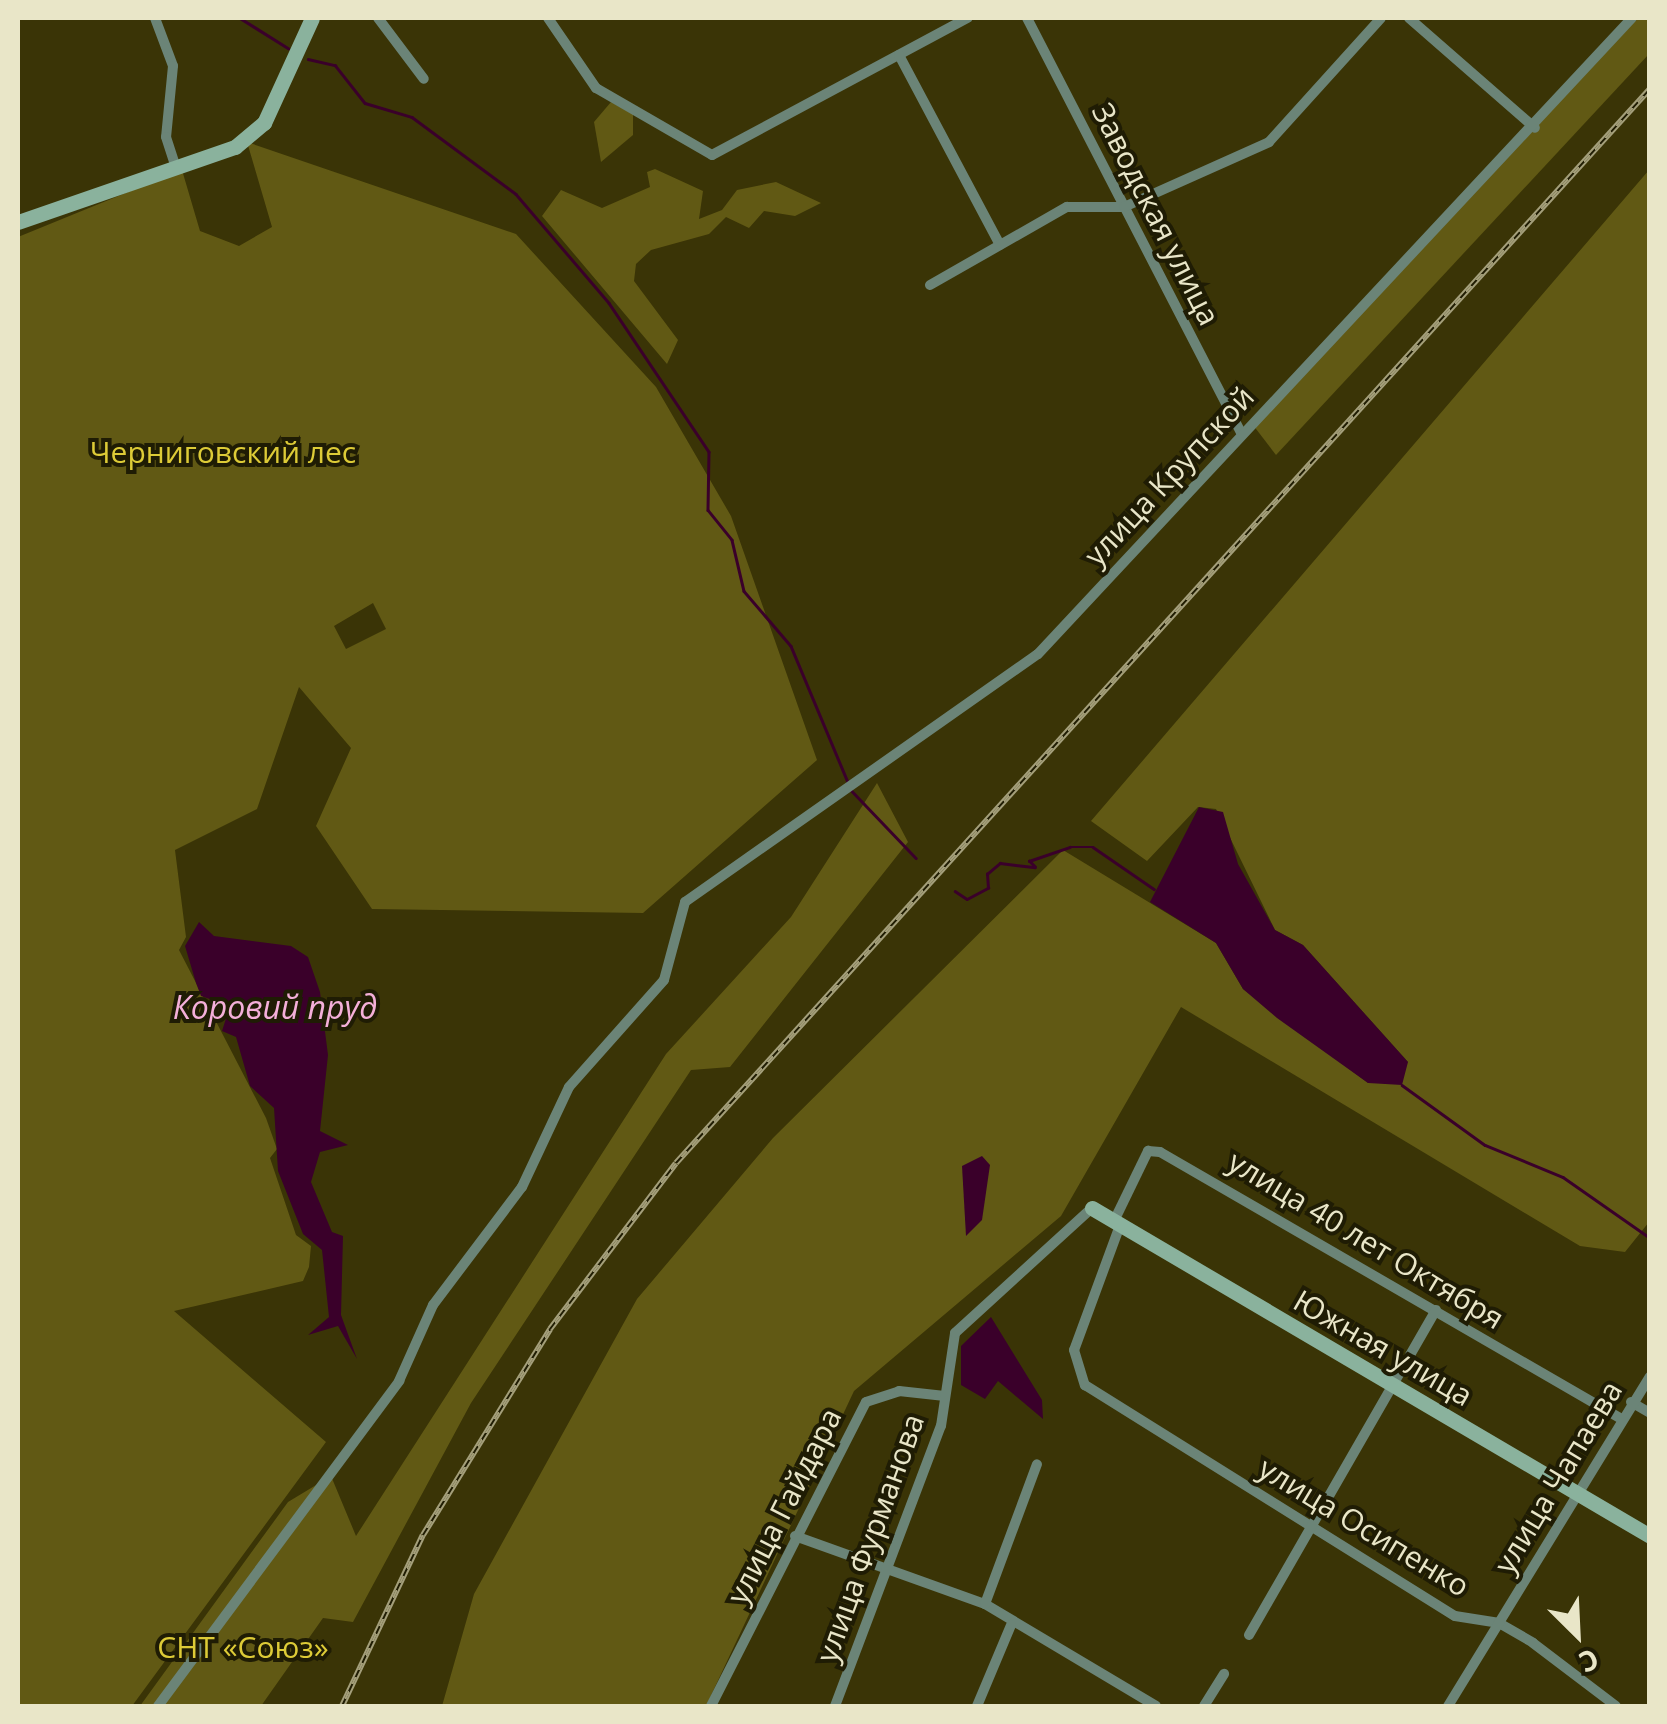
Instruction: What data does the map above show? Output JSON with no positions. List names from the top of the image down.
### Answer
{
  "streets": {
    "street": [
      "Заводская улица",
      "улица Крупской",
      "улица 40 лет Октября",
      "Южная улица",
      "улица Чапаева",
      "улица Гайдара",
      "улица Осипенко",
      "улица Фурманова"
    ]
  },
  "crossings": [
    ["Заводская улица", "улица Крупской"],
    ["улица 40 лет Октября", "Южная улица"],
    ["улица 40 лет Октября", "улица Чапаева"],
    ["улица 40 лет Октября", "улица Осипенко"],
    ["Южная улица", "улица Чапаева"],
    ["Южная улица", "улица Осипенко"],
    ["Южная улица", "улица Фурманова"],
    ["улица Чапаева", "улица Осипенко"],
    ["улица Гайдара", "улица Фурманова"]
  ],
  "water": ["Коровий пруд"],
  "parks": ["Черниговский лес", "СНТ «Союз»"],
  "north": "bottom right"
}
